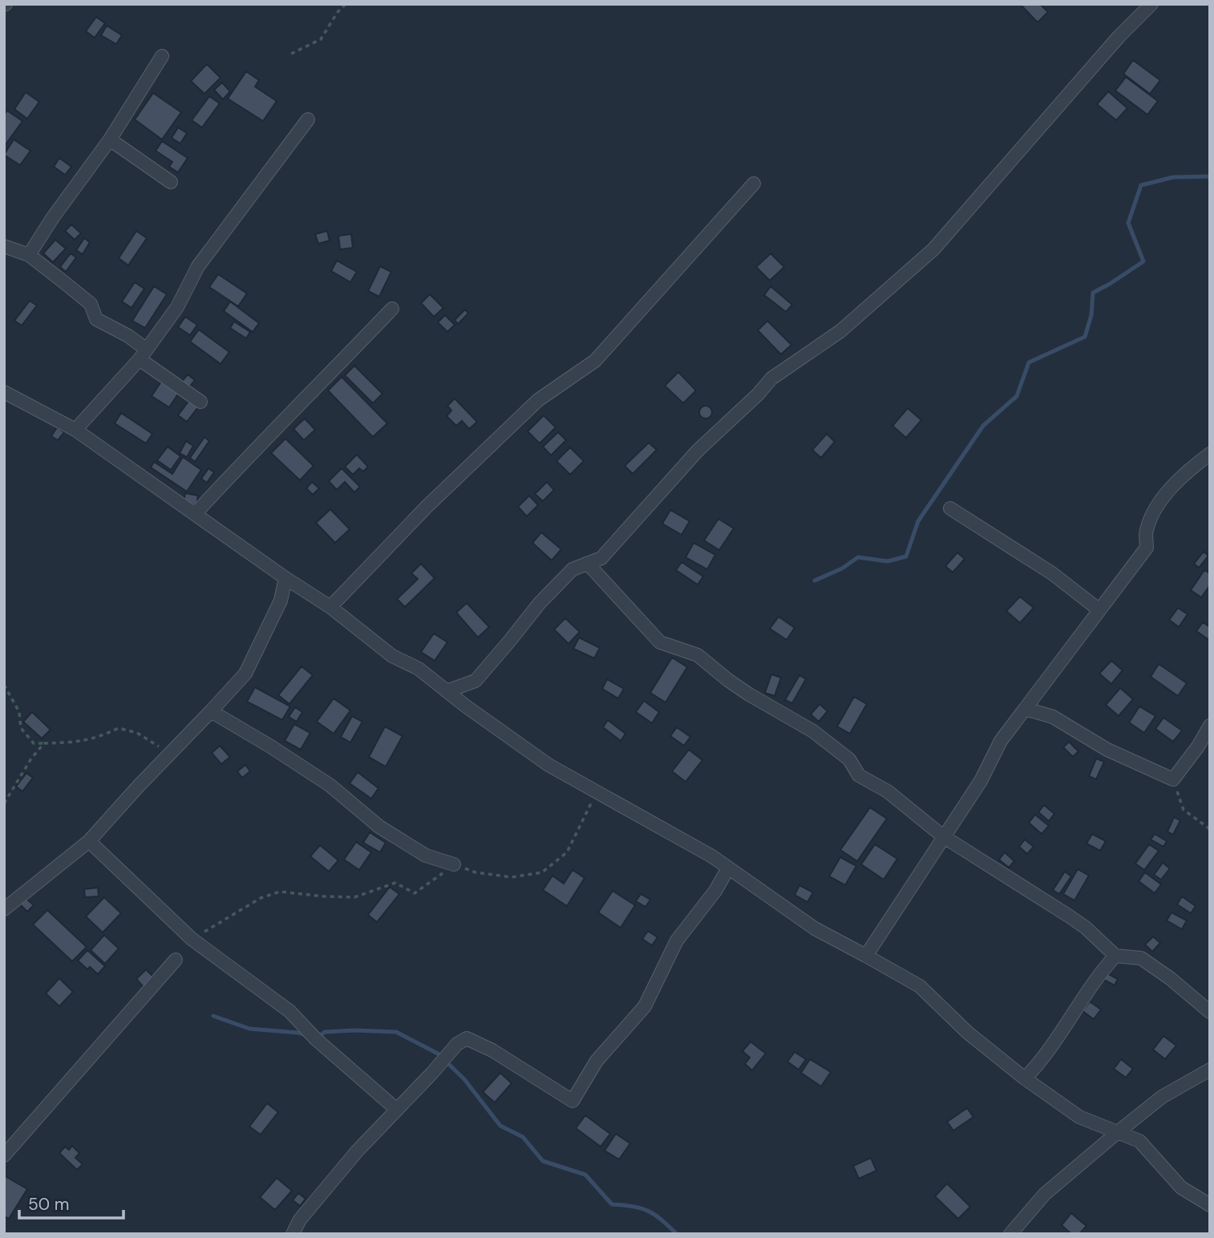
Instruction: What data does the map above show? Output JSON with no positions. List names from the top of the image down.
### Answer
{
  "scale_bar": "50 m"
}
